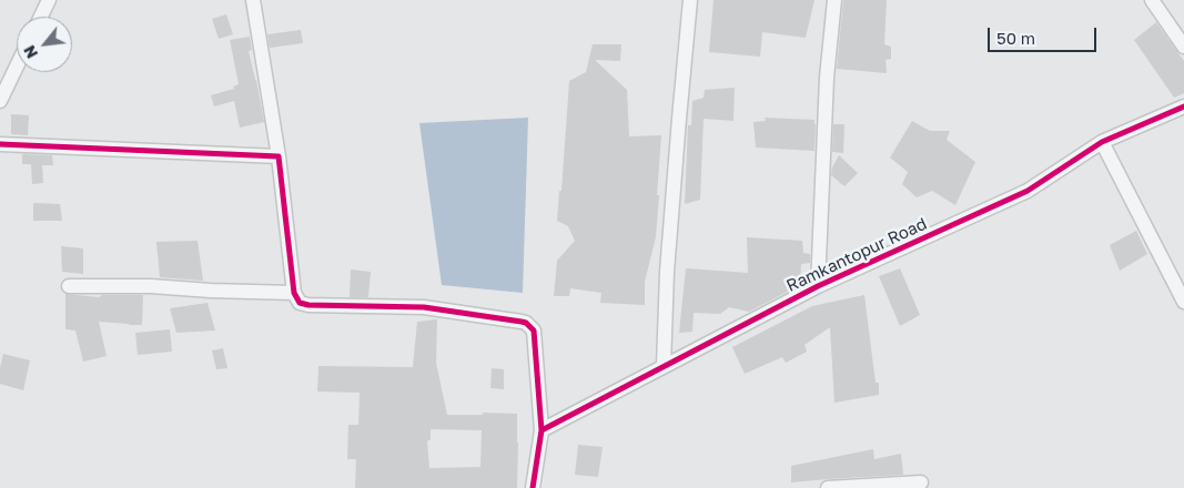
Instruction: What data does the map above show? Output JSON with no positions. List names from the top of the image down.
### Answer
{
  "streets": {
    "street": ["Ramkantopur Road"]
  },
  "scale_bar": "50 m",
  "north": "bottom left"
}
